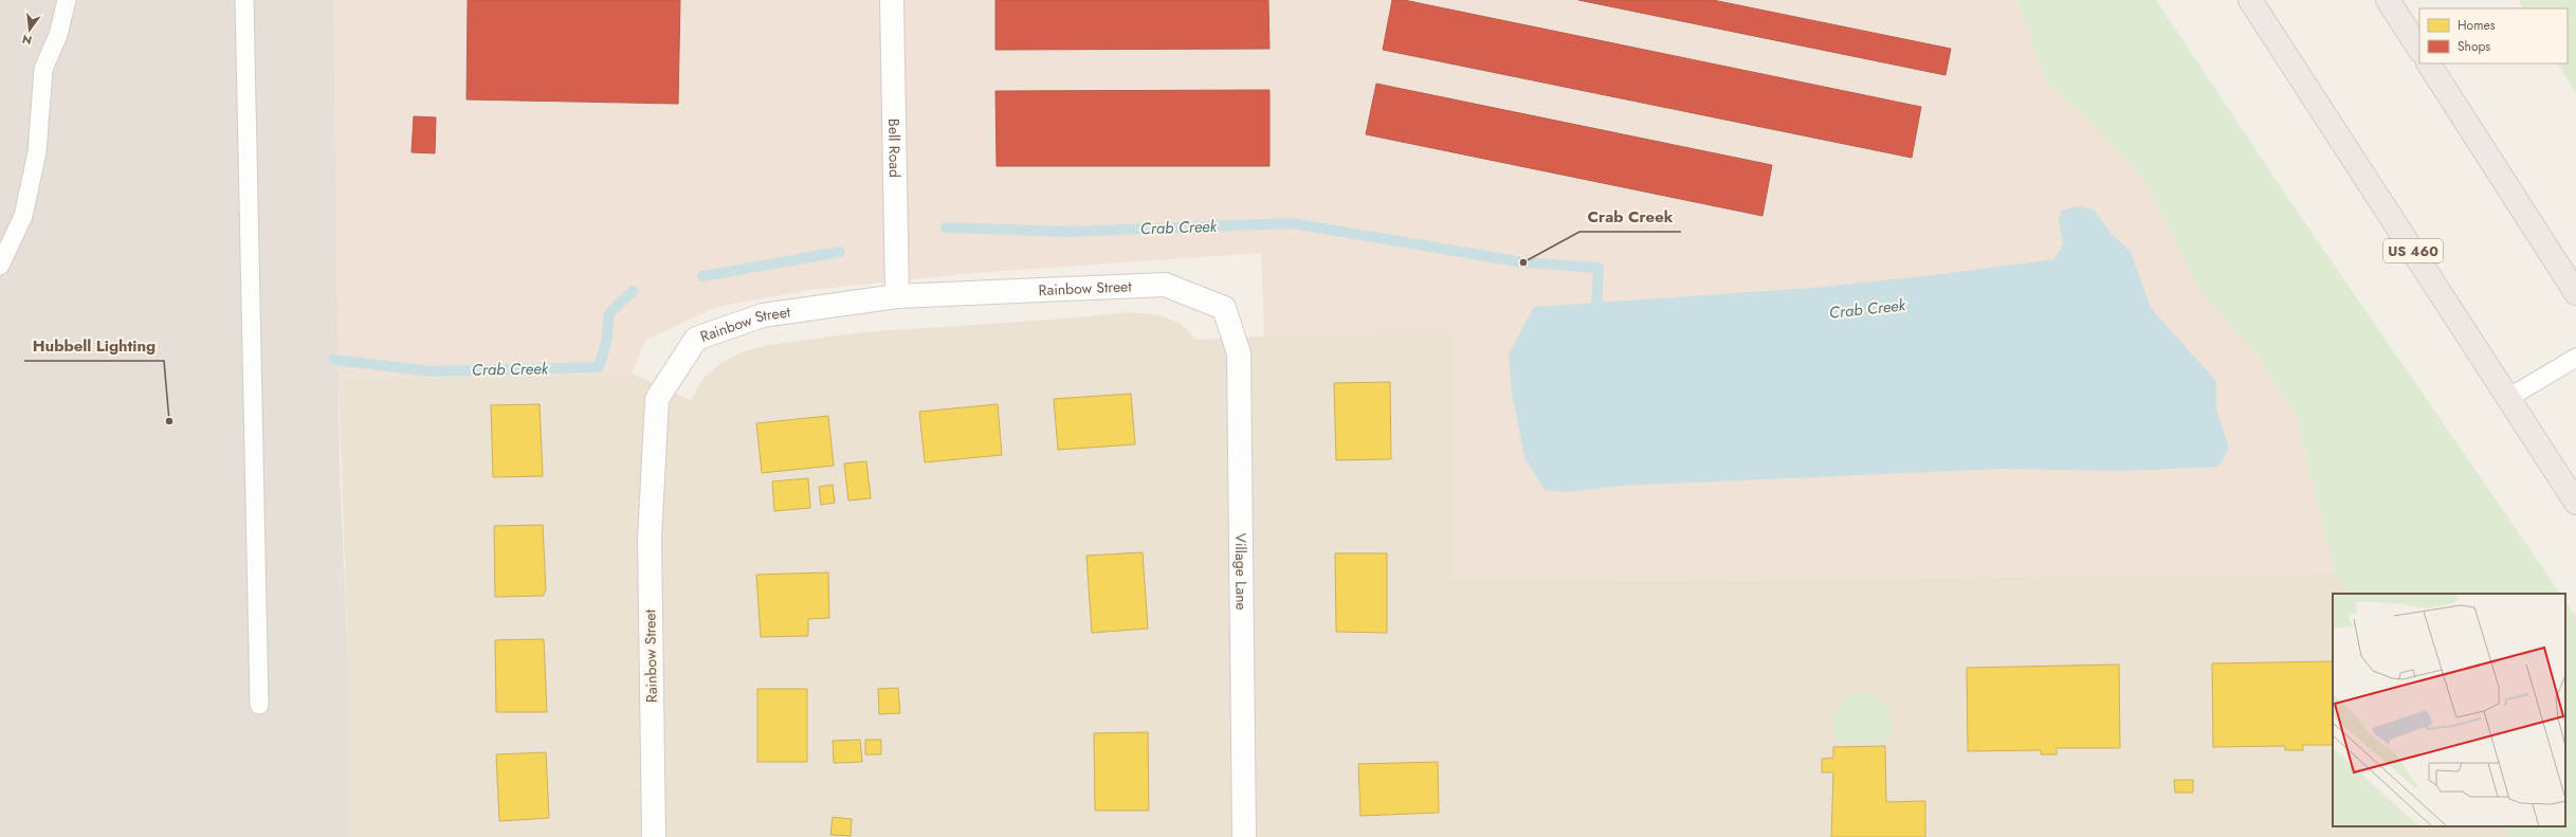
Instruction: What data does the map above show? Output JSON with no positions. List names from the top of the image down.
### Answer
{
  "streets": {
    "highway": ["US 460"],
    "street": ["Bell Road", "Rainbow Street", "Village Lane"]
  },
  "crossings": [
    ["Bell Road", "Rainbow Street"],
    ["Rainbow Street", "Village Lane"]
  ],
  "water": ["Crab Creek"],
  "places": ["Crab Creek", "Hubbell Lighting"],
  "legend": ["Homes", "Shops"],
  "north": "bottom"
}
